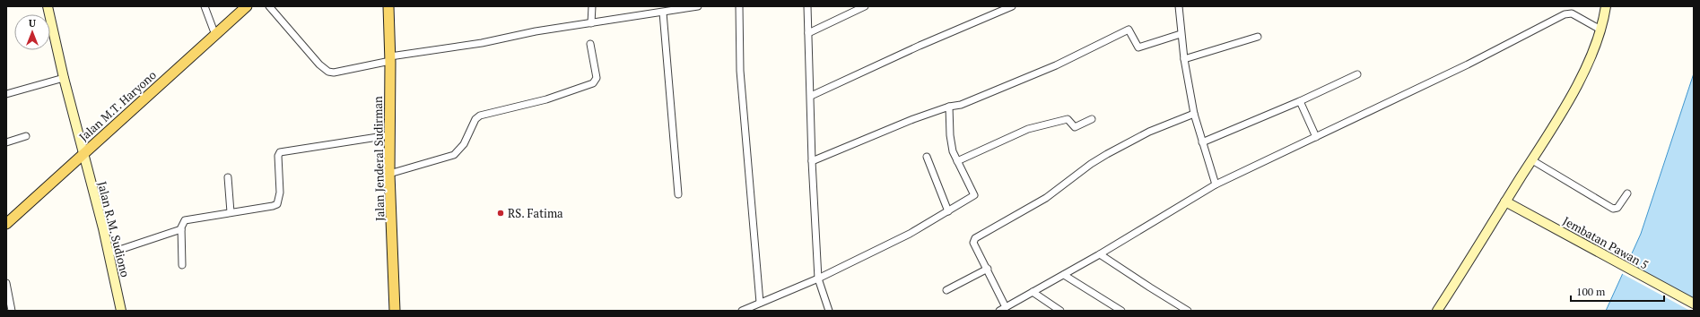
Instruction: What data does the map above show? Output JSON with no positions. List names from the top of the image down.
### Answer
{
  "streets": {
    "main road": ["Jalan M.T. Haryono", "Jalan Jenderal Sudirman"],
    "street": ["Jalan R.M. Sudiono", "Jembatan Pawan 5"]
  },
  "crossings": [
    ["Jalan M.T. Haryono", "Jalan R.M. Sudiono"]
  ],
  "places": ["RS. Fatima"],
  "scale_bar": "100 m",
  "north": "top"
}
